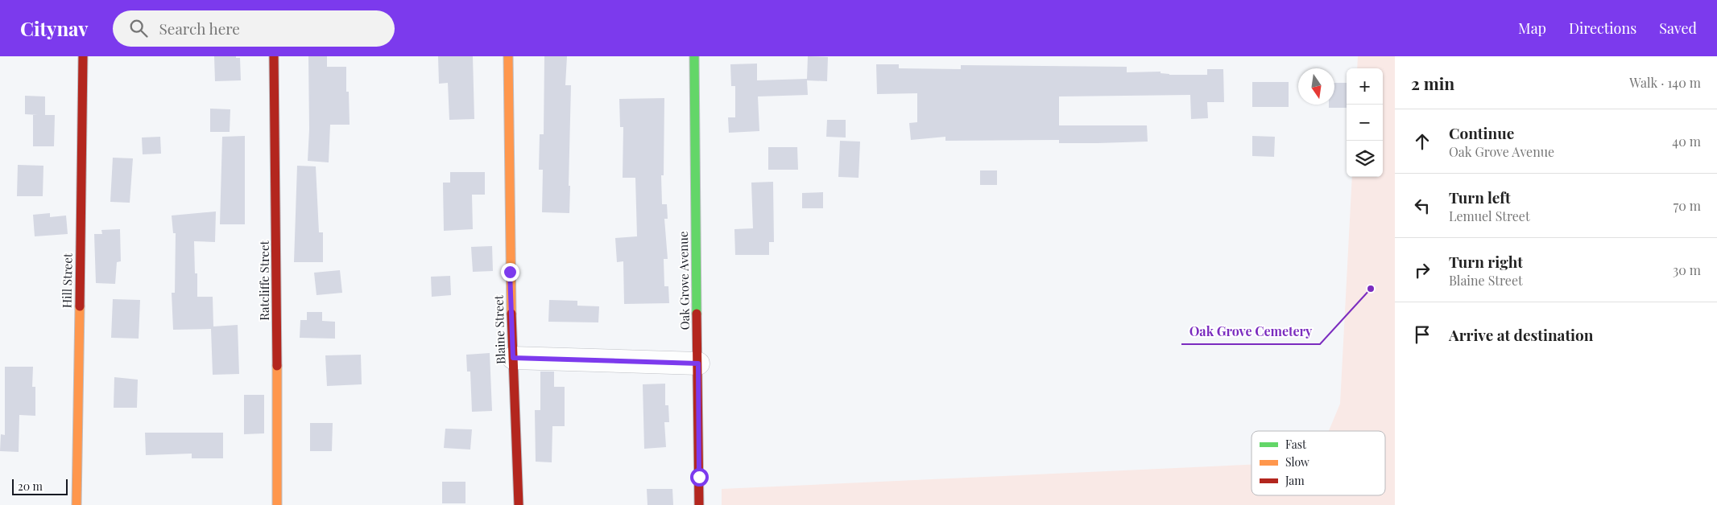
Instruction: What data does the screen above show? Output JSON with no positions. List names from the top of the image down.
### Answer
{
  "streets": {
    "street": [
      "Hill Street",
      "Ratcliffe Street",
      "Oak Grove Avenue",
      "Blaine Street"
    ]
  },
  "places": ["Oak Grove Cemetery"],
  "legend": ["Fast", "Slow", "Jam"],
  "scale_bar": "20 m",
  "north": "bottom",
  "page": {
    "header": "Citynav",
    "search": "Search here",
    "nav": ["Map", "Directions", "Saved"],
    "heading": ["2 min", "Walk · 140 m"],
    "map_buttons": ["+", "−"],
    "list": [
      ["Continue", "Oak Grove Avenue", "40 m"],
      ["Turn left", "Lemuel Street", "70 m"],
      ["Turn right", "Blaine Street", "30 m"],
      "Arrive at destination"
    ],
    "scale": "20 m"
  }
}
